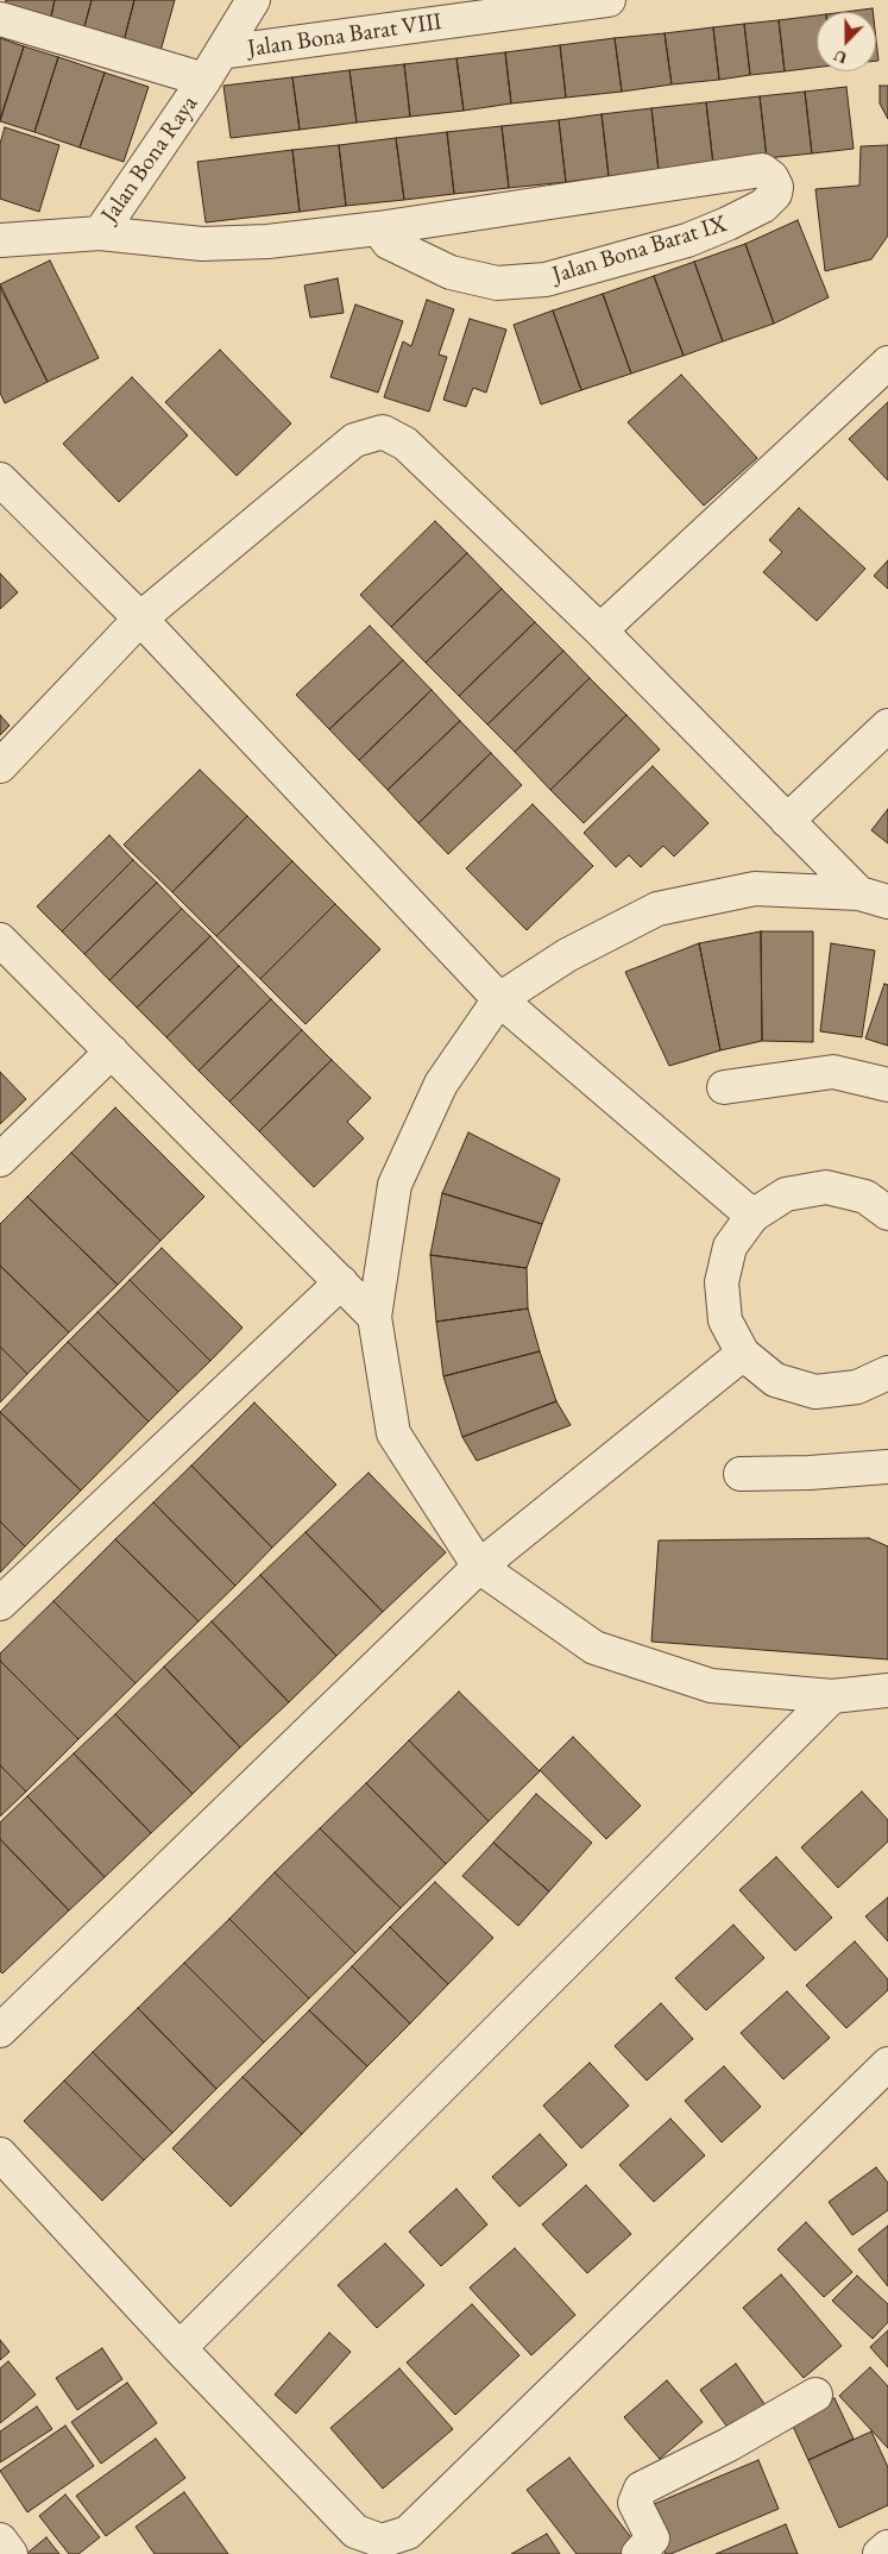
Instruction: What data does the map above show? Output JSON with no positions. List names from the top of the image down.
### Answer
{
  "streets": {
    "street": ["Jalan Bona Barat VIII", "Jalan Bona Raya", "Jalan Bona Barat IX"]
  },
  "crossings": [
    ["Jalan Bona Barat VIII", "Jalan Bona Raya"],
    ["Jalan Bona Raya", "Jalan Bona Barat IX"]
  ],
  "north": "bottom"
}
